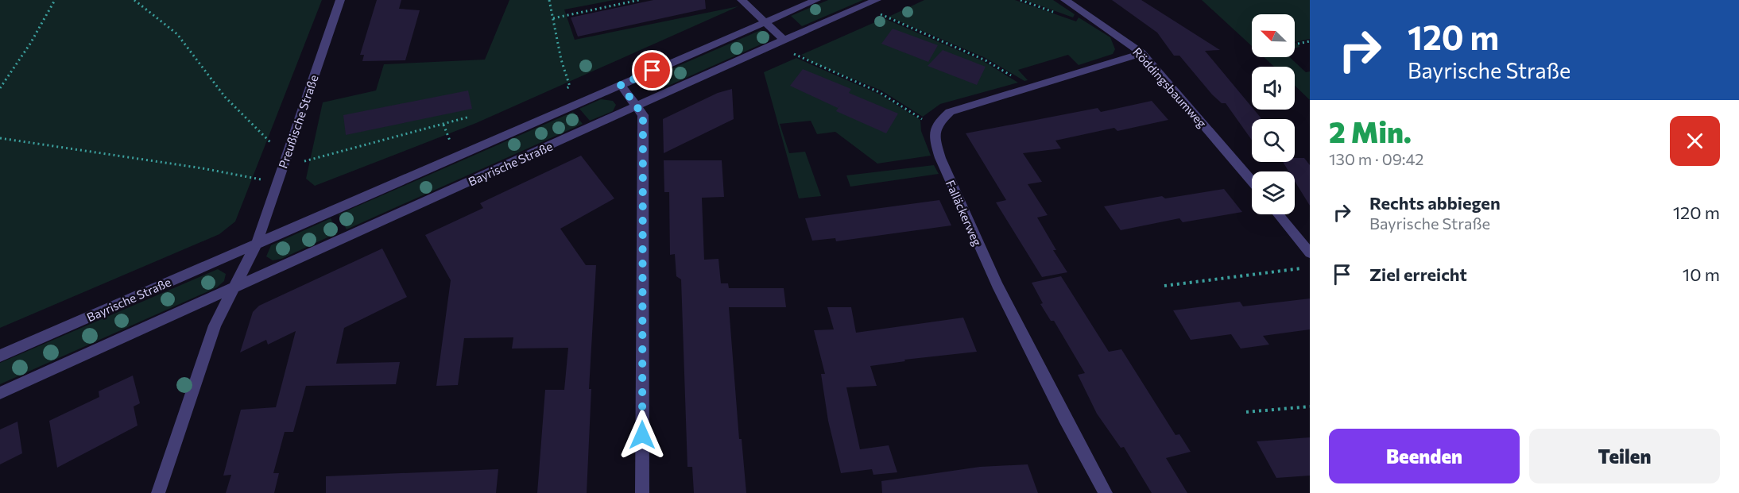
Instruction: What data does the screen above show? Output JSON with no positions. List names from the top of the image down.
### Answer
{
  "streets": {
    "street": [
      "Röddingsbaumweg",
      "Preußische Straße",
      "Bayrische Straße",
      "Falläckerweg"
    ]
  },
  "crossings": [
    ["Preußische Straße", "Bayrische Straße"]
  ],
  "north": "top left",
  "page": {
    "turn": ["120 m", "Bayrische Straße"],
    "heading": ["2 Min.", "130 m · 09:42"],
    "list": [
      {
        "name": "Rechts abbiegen",
        "note": "Bayrische Straße",
        "value": "120 m"
      },
      {
        "name": "Ziel erreicht",
        "value": "10 m"
      }
    ],
    "buttons": ["Beenden", "Teilen"]
  }
}
